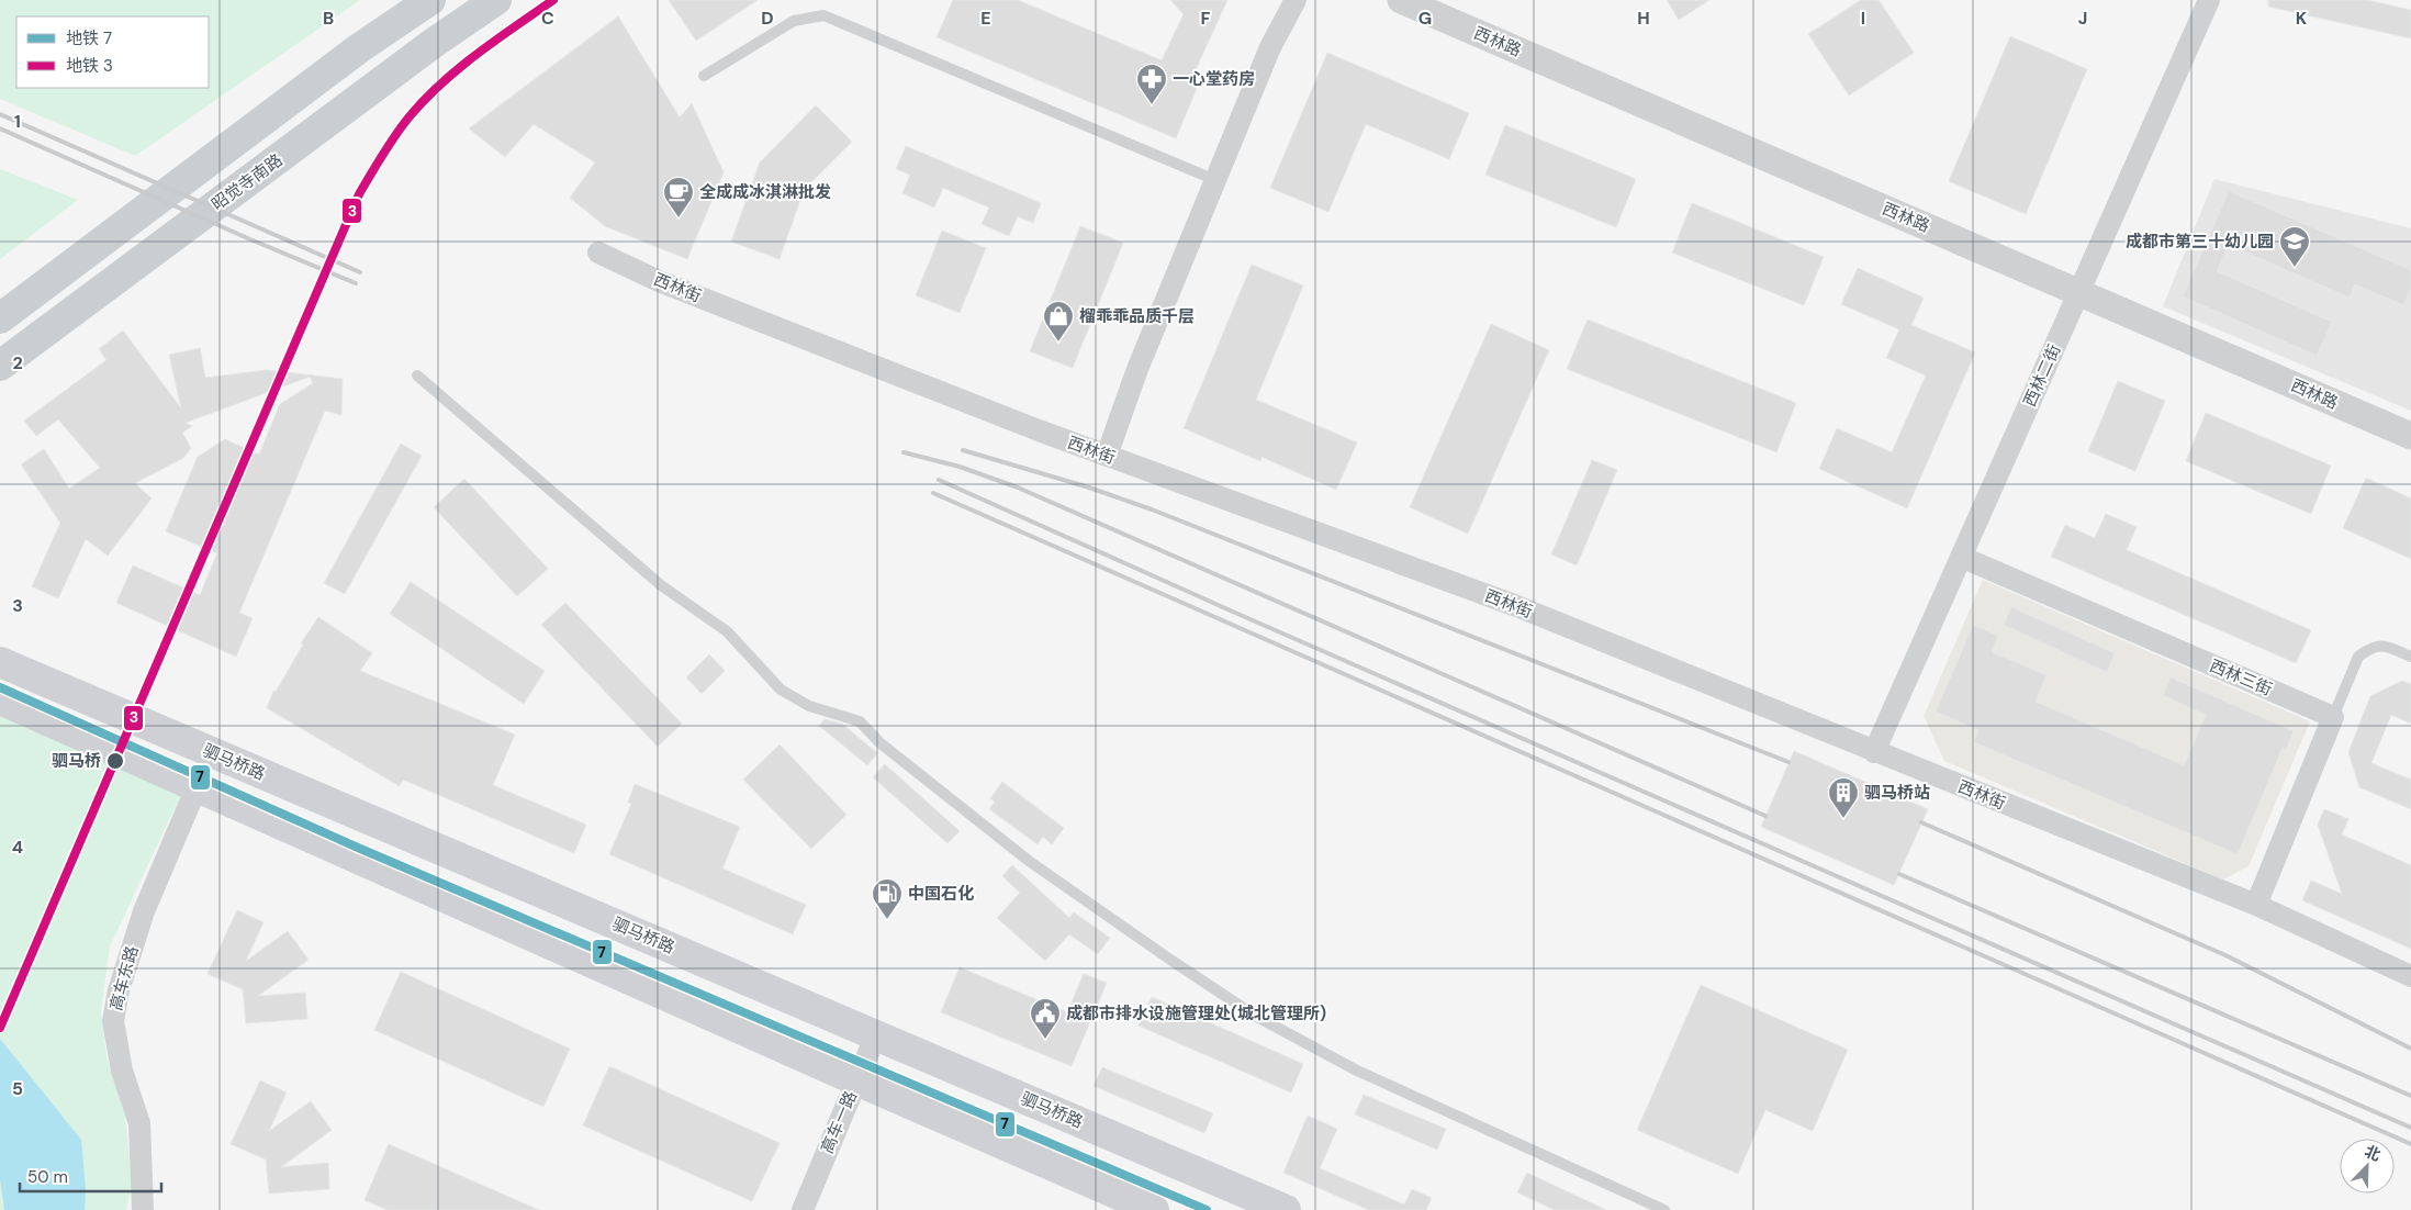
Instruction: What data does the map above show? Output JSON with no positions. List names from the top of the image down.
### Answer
{
  "streets": {
    "main road": ["昭觉寺南路", "驷马桥路"],
    "street": [
      "西林路",
      "西林街",
      "西林二街",
      "西林三街",
      "高车东路",
      "高车一路"
    ]
  },
  "crossings": [
    ["西林路", "西林二街"],
    ["西林街", "西林二街"],
    ["西林二街", "西林三街"],
    ["驷马桥路", "高车一路"]
  ],
  "places": {
    "pharmacy": ["一心堂药房"],
    "cafe": ["全成成冰淇淋批发"],
    "school or university": ["成都市第三十幼儿园"],
    "shop": ["榴乖乖品质千层"],
    "other": ["驷马桥"],
    "building": ["驷马桥站"],
    "fuel station": ["中国石化"],
    "public building": ["成都市排水设施管理处(城北管理所)"]
  },
  "lines": ["metro line 3", "metro line 7"],
  "legend": ["地铁 7", "地铁 3"],
  "scale_bar": "50 m",
  "north": "top right",
  "grid": {
    "columns": [
      "B",
      "C",
      "D",
      "E",
      "F",
      "G",
      "H",
      "I",
      "J",
      "K"
    ],
    "rows": [
      "1",
      "2",
      "3",
      "4",
      "5"
    ]
  }
}
